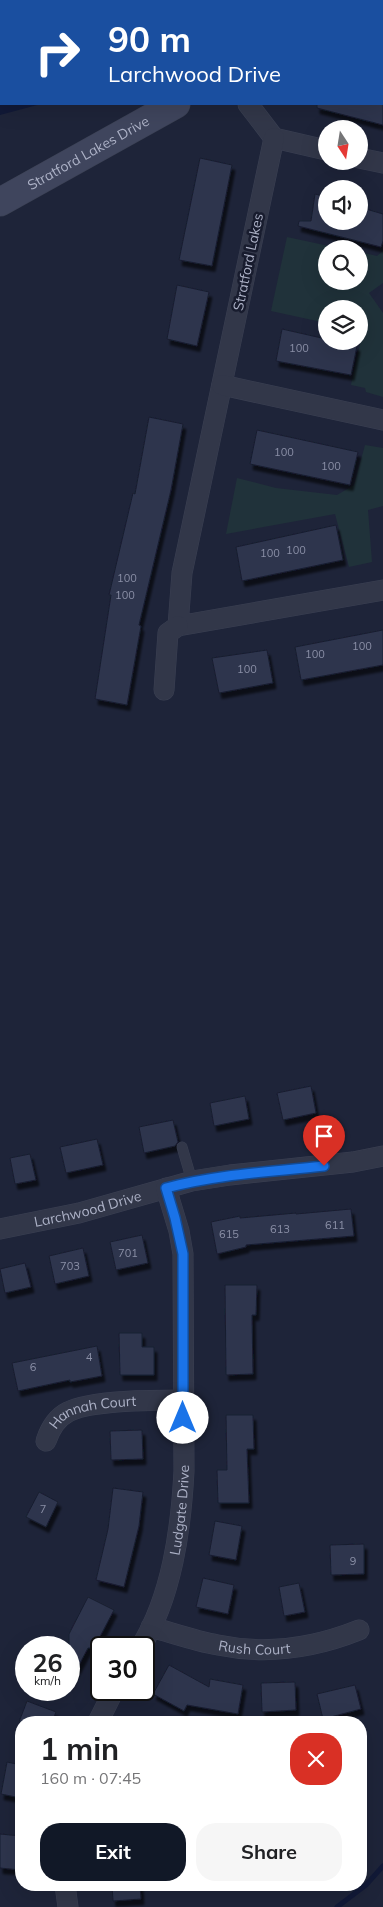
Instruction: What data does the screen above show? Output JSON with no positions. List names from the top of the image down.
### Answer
{
  "streets": {
    "street": [
      "Stratford Lakes Drive",
      "Stratford Lakes",
      "Larchwood Drive",
      "Hannah Court",
      "Ludgate Drive",
      "Rush Court"
    ]
  },
  "crossings": [
    ["Larchwood Drive", "Ludgate Drive"],
    ["Hannah Court", "Ludgate Drive"],
    ["Ludgate Drive", "Rush Court"]
  ],
  "house_numbers": [
    "100",
    "100",
    "100",
    "100",
    "100",
    "100",
    "100",
    "100",
    "100",
    "100",
    "611",
    "613",
    "615",
    "701",
    "703",
    "4",
    "6",
    "7",
    "9"
  ],
  "north": "bottom",
  "page": {
    "turn": ["90 m", "Larchwood Drive"],
    "speed": "26 km/h",
    "limit": "30",
    "heading": ["1 min", "160 m · 07:45"],
    "buttons": ["Exit", "Share"]
  }
}
